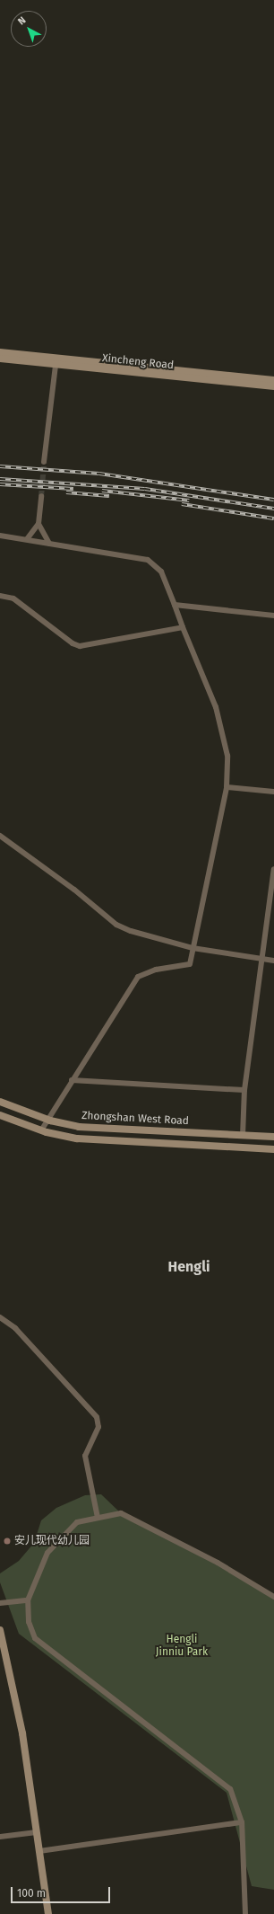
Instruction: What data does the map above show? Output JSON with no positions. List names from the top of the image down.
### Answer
{
  "streets": {
    "street": ["Xincheng Road", "Zhongshan West Road"]
  },
  "districts": ["Hengli"],
  "parks": ["Hengli Jinniu Park"],
  "places": ["安儿现代幼儿园"],
  "scale_bar": "100 m",
  "north": "top left"
}
